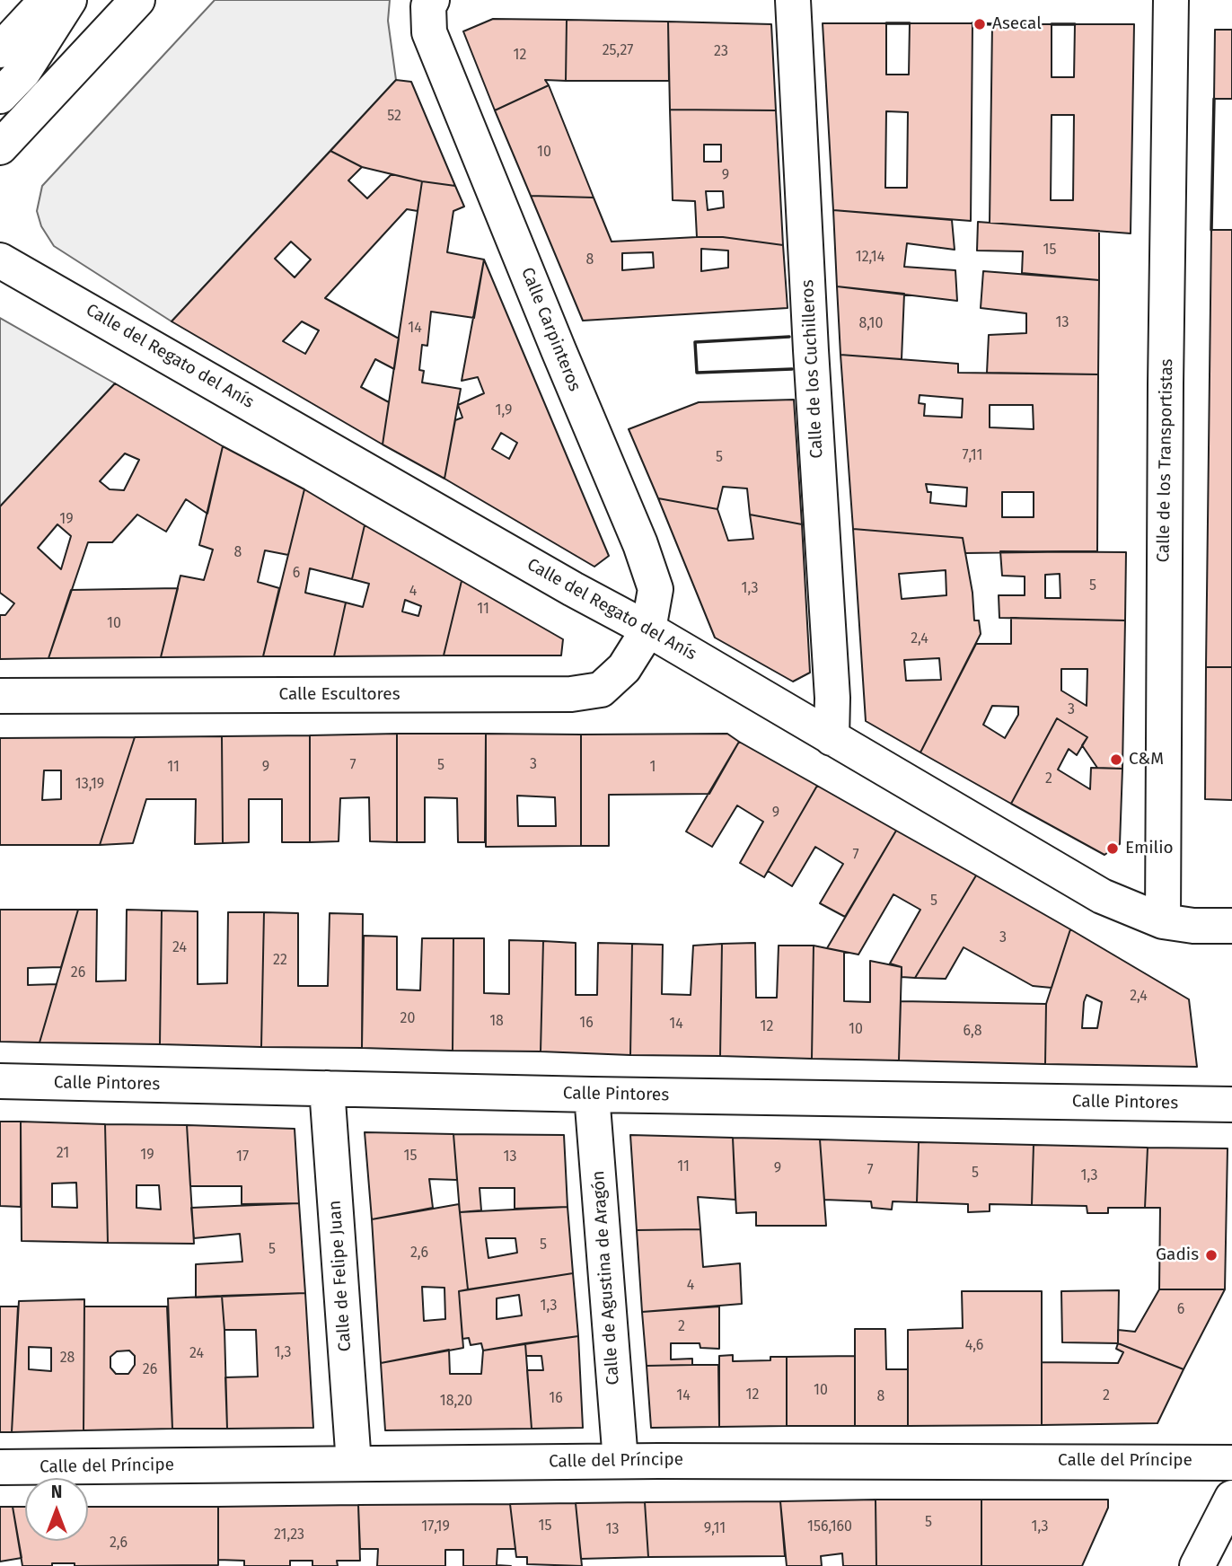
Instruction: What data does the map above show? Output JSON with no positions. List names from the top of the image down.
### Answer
{
  "streets": {
    "street": [
      "Calle Carpinteros",
      "Calle del Regato del Anís",
      "Calle de los Cuchilleros",
      "Calle de los Transportistas",
      "Calle Escultores",
      "Calle Pintores",
      "Calle de Felipe Juan",
      "Calle de Agustina de Aragón",
      "Calle del Príncipe"
    ]
  },
  "crossings": [
    ["Calle Carpinteros", "Calle del Regato del Anís"],
    ["Calle Carpinteros", "Calle Escultores"],
    ["Calle del Regato del Anís", "Calle de los Cuchilleros"],
    ["Calle del Regato del Anís", "Calle de los Transportistas"],
    ["Calle del Regato del Anís", "Calle Escultores"],
    ["Calle Pintores", "Calle de Felipe Juan"],
    ["Calle Pintores", "Calle de Agustina de Aragón"],
    ["Calle de Felipe Juan", "Calle del Príncipe"],
    ["Calle de Agustina de Aragón", "Calle del Príncipe"]
  ],
  "places": [
    "Asecal",
    "C&M",
    "Emilio",
    "Gadis"
  ],
  "house_numbers": [
    "25,27",
    "23",
    "12",
    "52",
    "10",
    "9",
    "15",
    "12,14",
    "8",
    "13",
    "8,10",
    "14",
    "1,9",
    "7,11",
    "5",
    "19",
    "8",
    "6",
    "5",
    "1,3",
    "4",
    "11",
    "10",
    "2,4",
    "3",
    "3",
    "7",
    "5",
    "11",
    "9",
    "1",
    "2",
    "13,19",
    "9",
    "7",
    "5",
    "3",
    "24",
    "22",
    "26",
    "2,4",
    "20",
    "18",
    "16",
    "14",
    "12",
    "10",
    "6,8",
    "21",
    "19",
    "15",
    "17",
    "13",
    "11",
    "9",
    "7",
    "5",
    "1,3",
    "5",
    "5",
    "2,6",
    "4",
    "1,3",
    "6",
    "2",
    "4,6",
    "1,3",
    "24",
    "28",
    "26",
    "10",
    "12",
    "14",
    "2",
    "8",
    "16",
    "18,20",
    "5",
    "15",
    "17,19",
    "156,160",
    "1,3",
    "9,11",
    "13",
    "21,23",
    "2,6"
  ],
  "north": "top"
}
